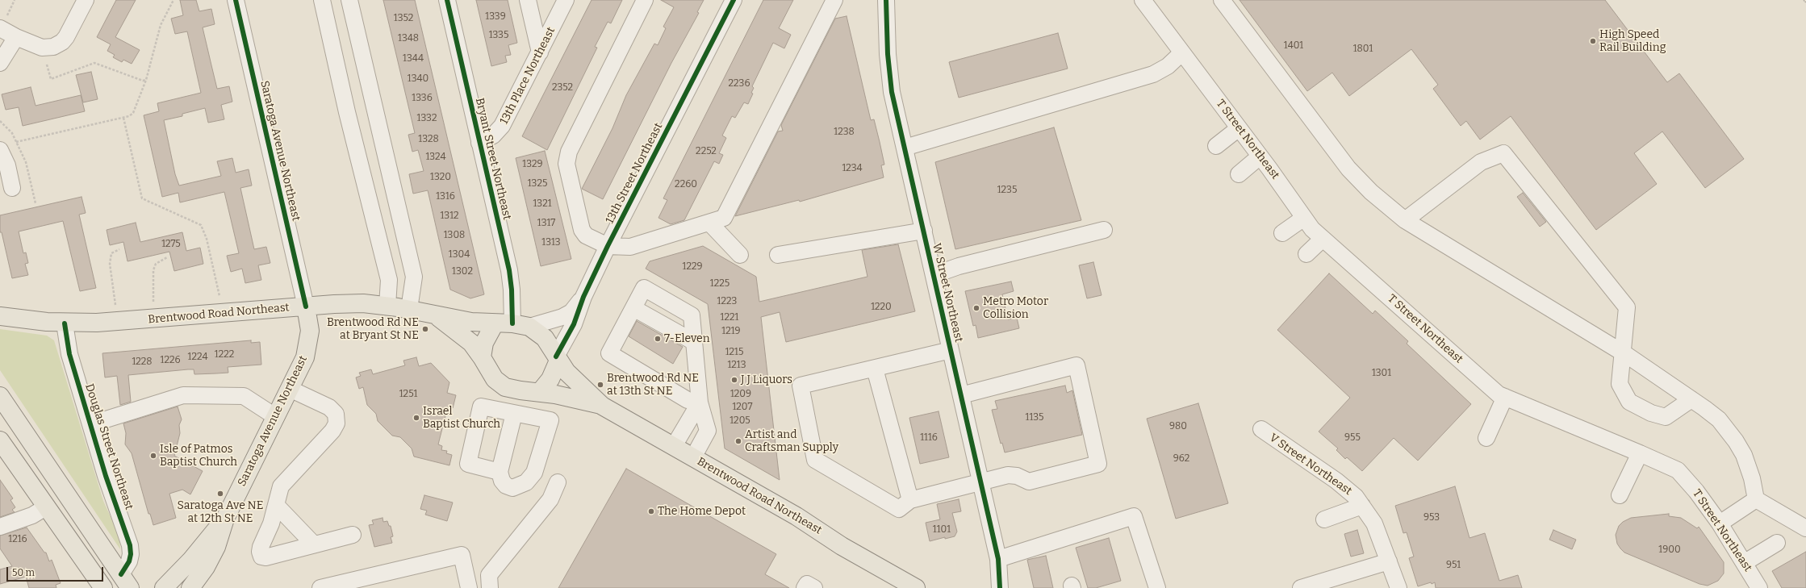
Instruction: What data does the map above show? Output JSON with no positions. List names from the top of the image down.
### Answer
{
  "streets": {
    "main road": ["Saratoga Avenue Northeast", "Brentwood Road Northeast"],
    "street": [
      "13th Place Northeast",
      "T Street Northeast",
      "Bryant Street Northeast",
      "13th Street Northeast",
      "W Street Northeast",
      "Douglas Street Northeast",
      "V Street Northeast"
    ]
  },
  "crossings": [
    ["13th Place Northeast", "Bryant Street Northeast"],
    ["Saratoga Avenue Northeast", "Brentwood Road Northeast"],
    ["Bryant Street Northeast", "13th Street Northeast"],
    ["Bryant Street Northeast", "Brentwood Road Northeast"],
    ["13th Street Northeast", "Brentwood Road Northeast"],
    ["Brentwood Road Northeast", "Douglas Street Northeast"]
  ],
  "places": [
    "High Speed Rail Building",
    "Metro Motor Collision",
    "Brentwood Rd NE at Bryant St NE",
    "7-Eleven",
    "J J Liquors",
    "Brentwood Rd NE at 13th St NE",
    "Israel Baptist Church",
    "Artist and Craftsman Supply",
    "Isle of Patmos Baptist Church",
    "Saratoga Ave NE at 12th St NE",
    "The Home Depot"
  ],
  "house_numbers": [
    "1339",
    "1352",
    "1335",
    "1348",
    "1401",
    "1801",
    "1344",
    "1340",
    "2236",
    "2352",
    "1336",
    "1332",
    "1238",
    "1328",
    "2252",
    "1324",
    "1329",
    "1234",
    "1320",
    "1325",
    "2260",
    "1235",
    "1316",
    "1321",
    "1312",
    "1317",
    "1308",
    "1313",
    "1275",
    "1304",
    "1229",
    "1302",
    "1225",
    "1223",
    "1220",
    "1221",
    "1219",
    "1215",
    "1222",
    "1224",
    "1226",
    "1228",
    "1213",
    "1301",
    "1251",
    "1209",
    "1207",
    "1135",
    "1205",
    "980",
    "1116",
    "955",
    "962",
    "953",
    "1101",
    "1216",
    "1900",
    "951"
  ],
  "scale_bar": "50 m"
}
